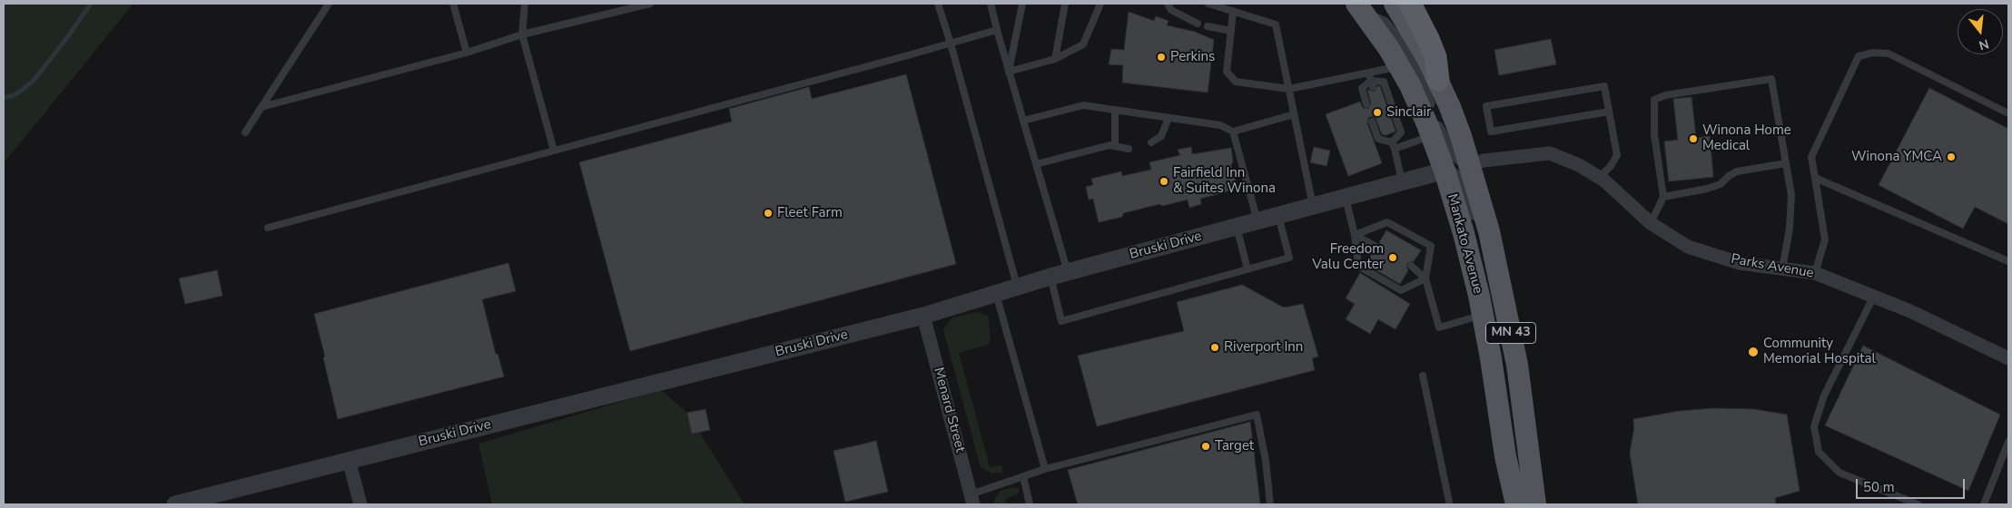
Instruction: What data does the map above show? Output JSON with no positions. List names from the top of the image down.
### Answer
{
  "streets": {
    "main road": ["Mankato Avenue", "MN 43"],
    "street": ["Bruski Drive", "Parks Avenue", "Menard Street"]
  },
  "crossings": [
    ["Mankato Avenue", "Bruski Drive"],
    ["Mankato Avenue", "Parks Avenue"],
    ["Bruski Drive", "Menard Street"]
  ],
  "places": [
    "Perkins",
    "Sinclair",
    "Winona Home Medical",
    "Winona YMCA",
    "Fairfield Inn & Suites Winona",
    "Fleet Farm",
    "Freedom Valu Center",
    "Riverport Inn",
    "Community Memorial Hospital",
    "Target"
  ],
  "scale_bar": "50 m",
  "north": "bottom"
}
